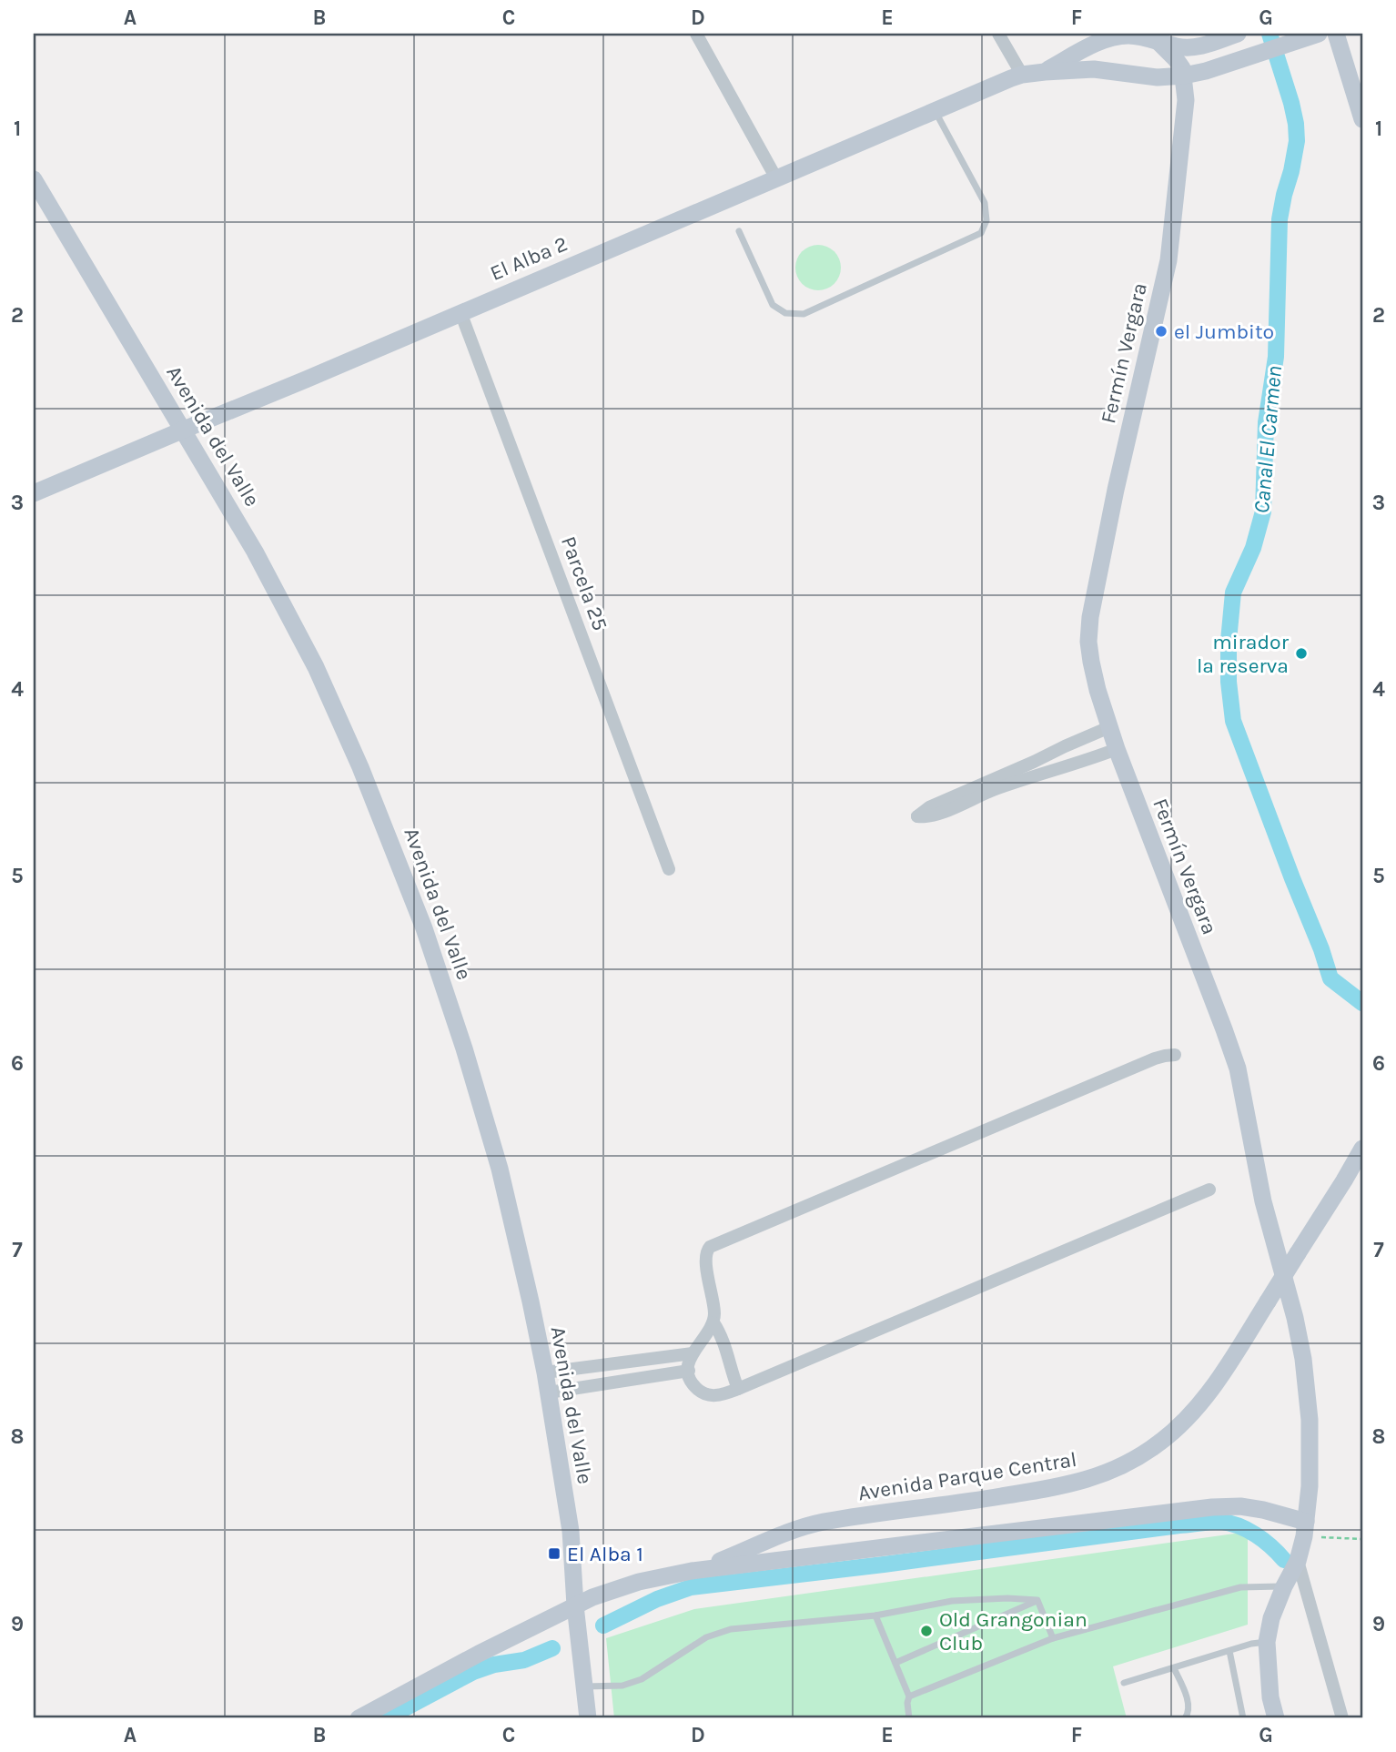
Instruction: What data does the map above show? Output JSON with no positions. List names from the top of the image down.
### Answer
{
  "streets": {
    "street": [
      "El Alba 2",
      "Fermín Vergara",
      "Avenida del Valle",
      "Parcela 25",
      "Avenida Parque Central"
    ]
  },
  "crossings": [
    ["El Alba 2", "Fermín Vergara"],
    ["El Alba 2", "Avenida del Valle"],
    ["El Alba 2", "Parcela 25"]
  ],
  "water": ["Canal El Carmen"],
  "places": {
    "other": ["el Jumbito", "mirador la reserva", "Old Grangonian Club"],
    "transit": ["El Alba 1"]
  },
  "grid": {
    "columns": [
      "A",
      "B",
      "C",
      "D",
      "E",
      "F",
      "G"
    ],
    "rows": [
      "1",
      "2",
      "3",
      "4",
      "5",
      "6",
      "7",
      "8",
      "9"
    ]
  }
}
